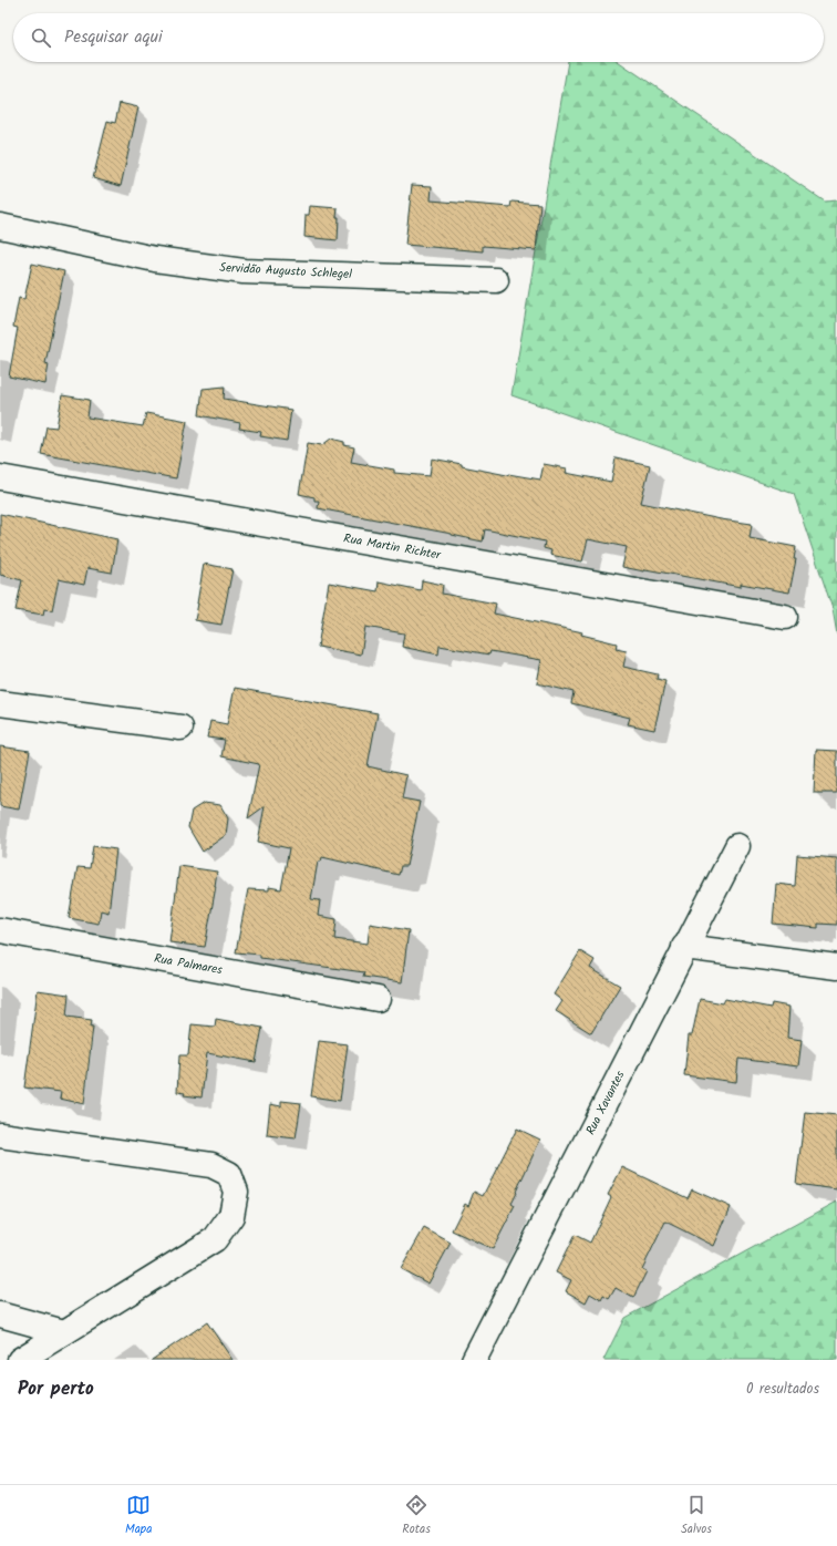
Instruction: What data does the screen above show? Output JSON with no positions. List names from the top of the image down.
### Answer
{
  "streets": {
    "street": [
      "Servidão Augusto Schlegel",
      "Rua Martin Richter",
      "Rua Palmares",
      "Rua Xavantes"
    ]
  },
  "page": {
    "search": "Pesquisar aqui",
    "heading": ["Por perto", "0 resultados"],
    "nav": ["Mapa", "Rotas", "Salvos"]
  }
}
